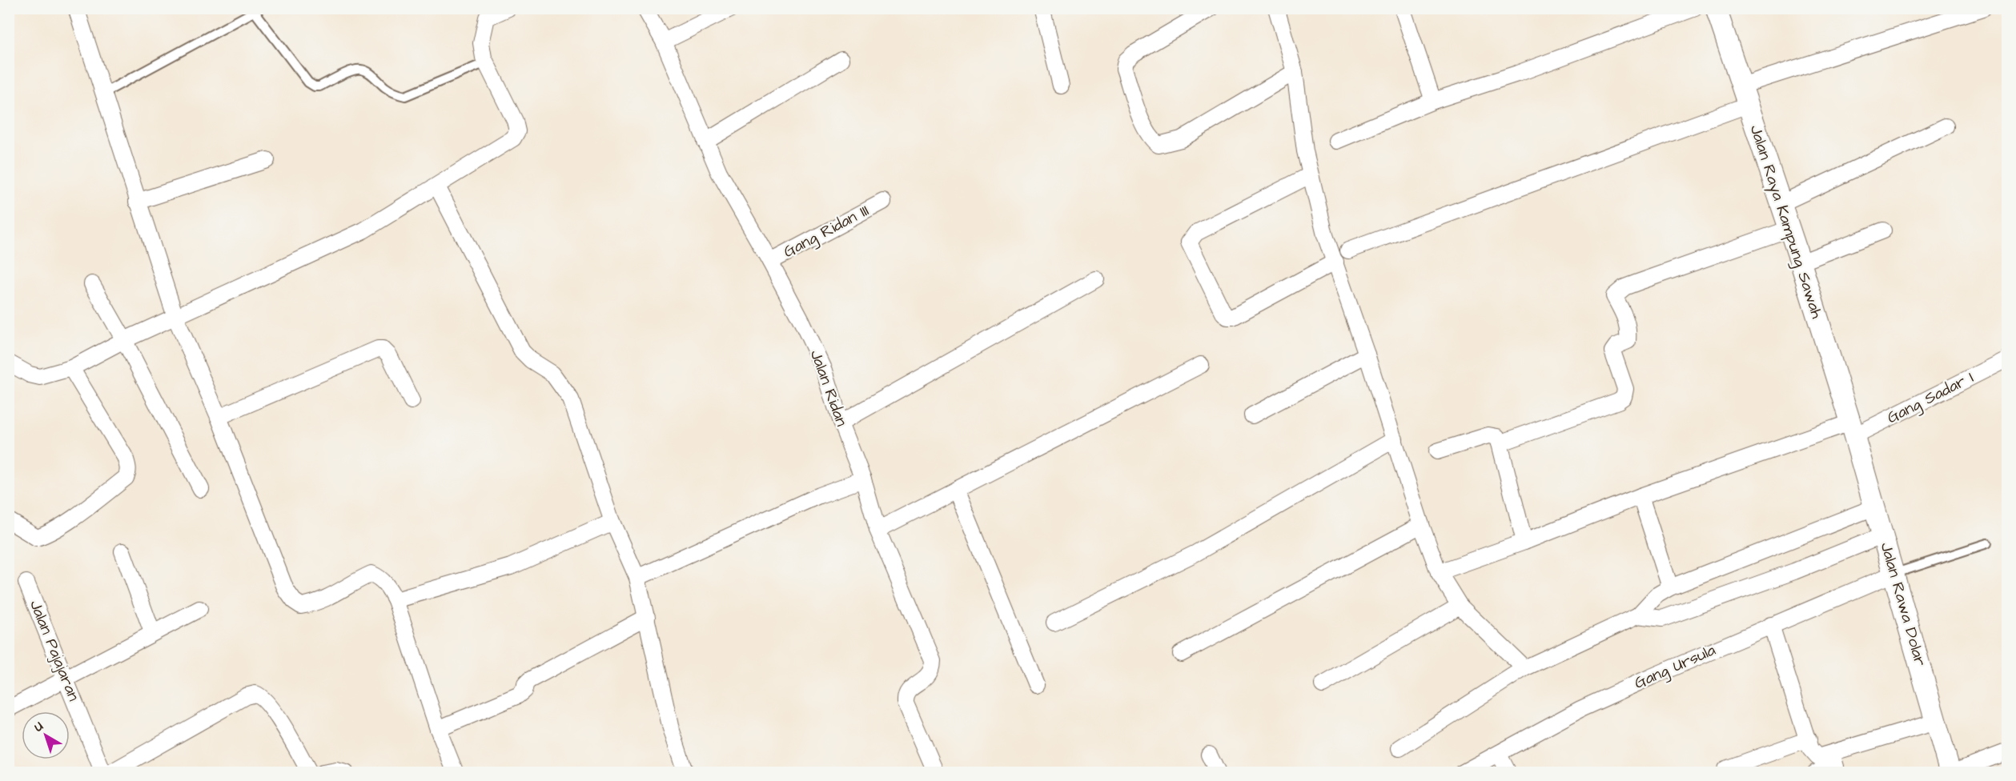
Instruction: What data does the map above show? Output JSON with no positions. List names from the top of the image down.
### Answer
{
  "streets": {
    "street": [
      "Jalan Raya Kampung Sawah",
      "Gang Ridan III",
      "Jalan Ridan",
      "Gang Sadar I",
      "Jalan Rawa Dolar",
      "Jalan Pajajaran",
      "Gang Ursula"
    ]
  },
  "crossings": [
    ["Jalan Raya Kampung Sawah", "Gang Sadar I"],
    ["Jalan Raya Kampung Sawah", "Jalan Rawa Dolar"],
    ["Gang Ridan III", "Jalan Ridan"],
    ["Gang Sadar I", "Jalan Rawa Dolar"],
    ["Jalan Rawa Dolar", "Gang Ursula"]
  ],
  "north": "top left"
}
